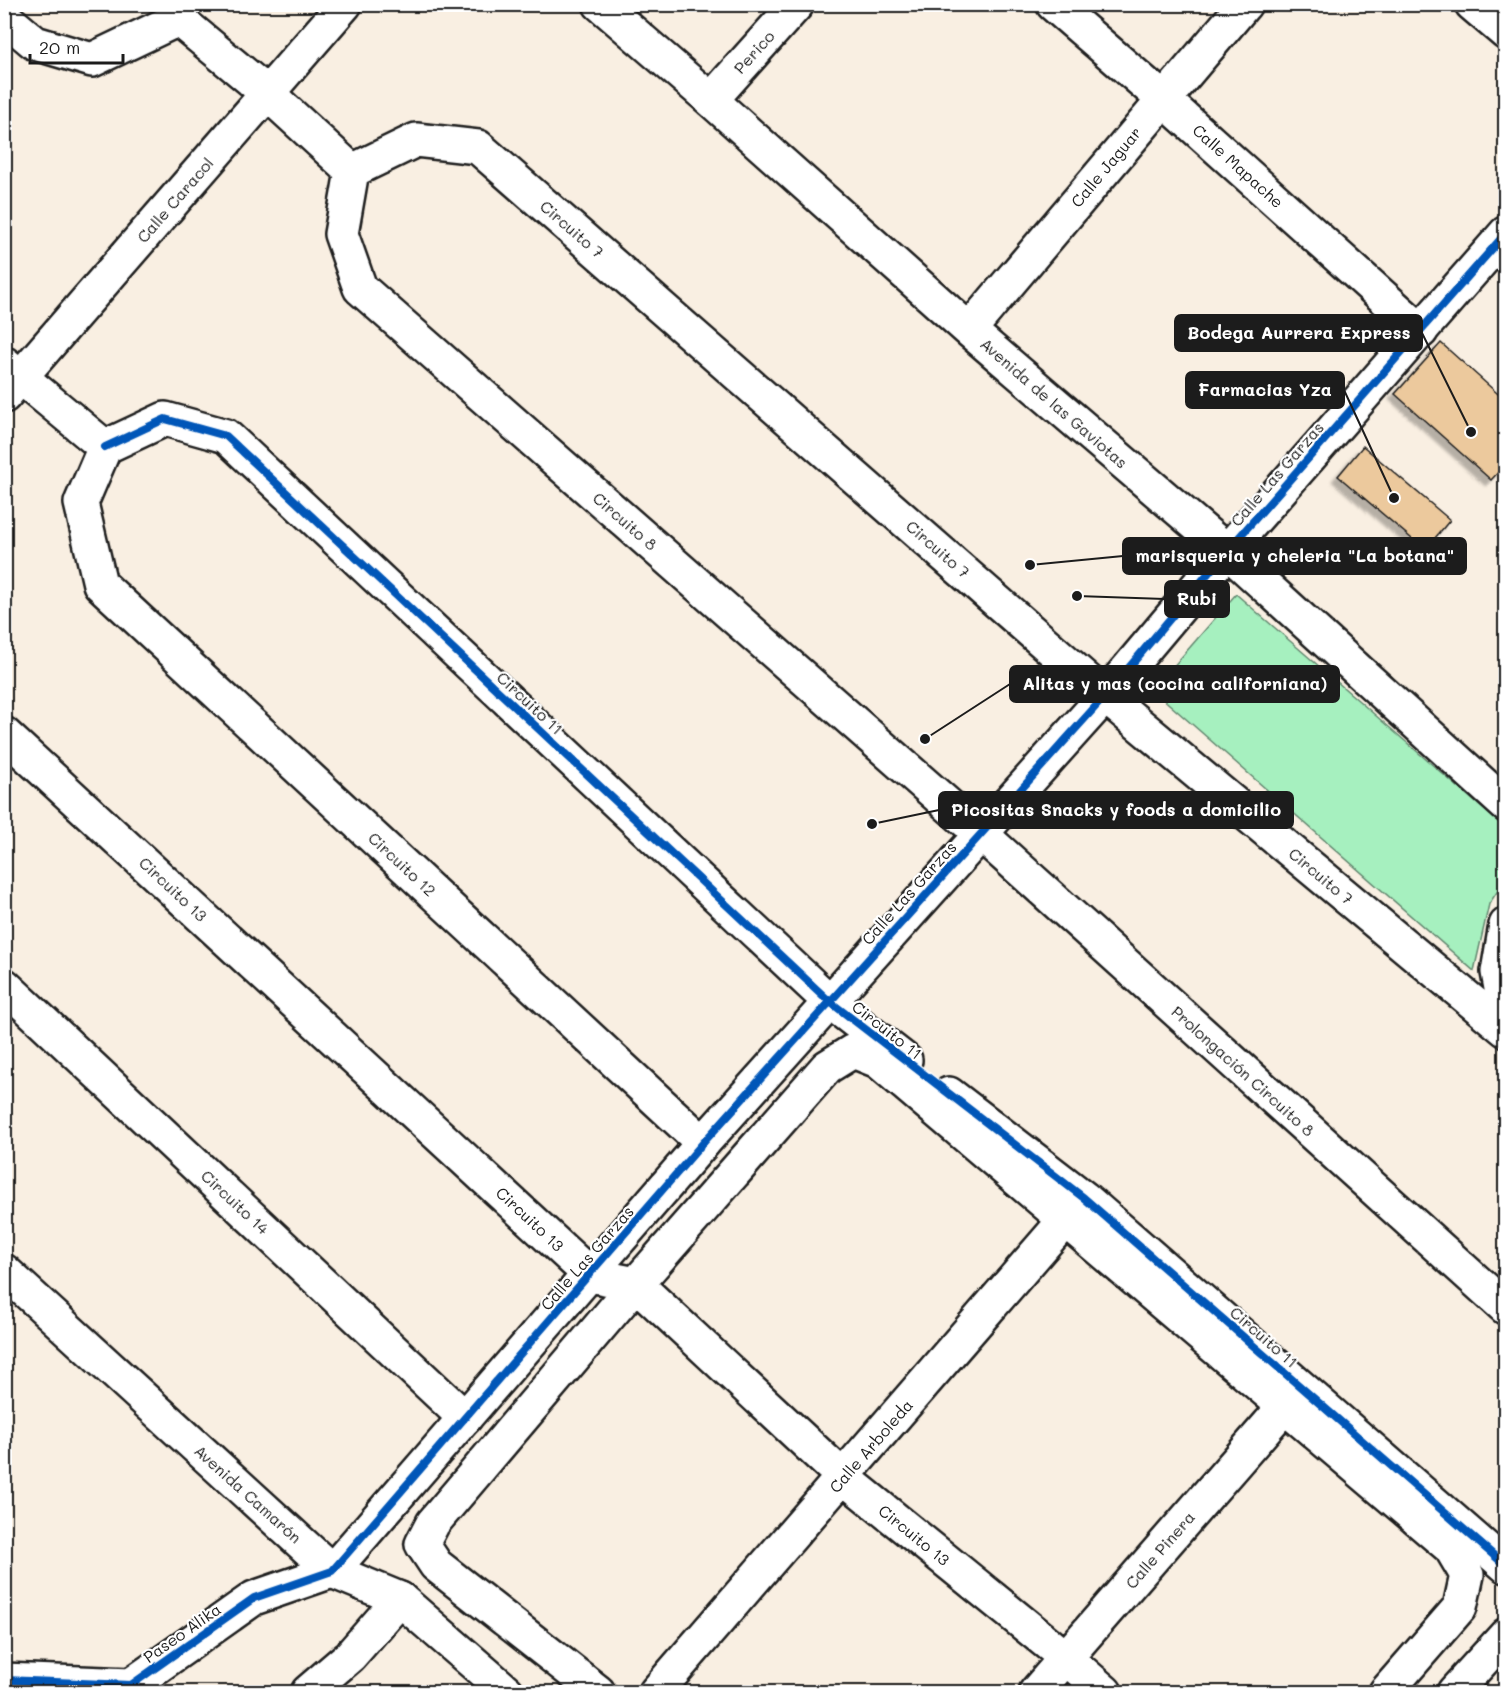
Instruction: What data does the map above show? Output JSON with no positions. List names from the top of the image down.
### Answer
{
  "streets": {
    "street": [
      "Perico",
      "Calle Mapache",
      "Calle Jaguar",
      "Calle Caracol",
      "Circuito 7",
      "Avenida de las Gaviotas",
      "Calle Las Garzas",
      "Circuito 8",
      "Circuito 11",
      "Circuito 12",
      "Circuito 13",
      "Prolongación Circuito 8",
      "Circuito 14",
      "Calle Arboleda",
      "Avenida Camarón",
      "Calle Pinera",
      "Paseo Alika"
    ]
  },
  "crossings": [
    ["Perico", "Avenida de las Gaviotas"],
    ["Calle Mapache", "Calle Jaguar"],
    ["Calle Mapache", "Calle Las Garzas"],
    ["Calle Jaguar", "Avenida de las Gaviotas"],
    ["Circuito 7", "Calle Las Garzas"],
    ["Circuito 7", "Circuito 8"],
    ["Avenida de las Gaviotas", "Calle Las Garzas"],
    ["Calle Las Garzas", "Circuito 8"],
    ["Calle Las Garzas", "Circuito 11"],
    ["Calle Las Garzas", "Circuito 12"],
    ["Calle Las Garzas", "Circuito 13"],
    ["Calle Las Garzas", "Prolongación Circuito 8"],
    ["Calle Las Garzas", "Circuito 14"],
    ["Calle Las Garzas", "Avenida Camarón"],
    ["Calle Las Garzas", "Paseo Alika"],
    ["Circuito 8", "Prolongación Circuito 8"],
    ["Circuito 11", "Circuito 12"],
    ["Circuito 11", "Calle Arboleda"],
    ["Circuito 13", "Calle Arboleda"],
    ["Circuito 13", "Calle Pinera"],
    ["Avenida Camarón", "Paseo Alika"]
  ],
  "places": [
    "Bodega Aurrera Express",
    "Farmacias Yza",
    "marisqueria y cheleria \"La botana\"",
    "Rubi",
    "Alitas y mas (cocina californiana)",
    "Picositas Snacks y foods a domicilio"
  ],
  "scale_bar": "20 m"
}
